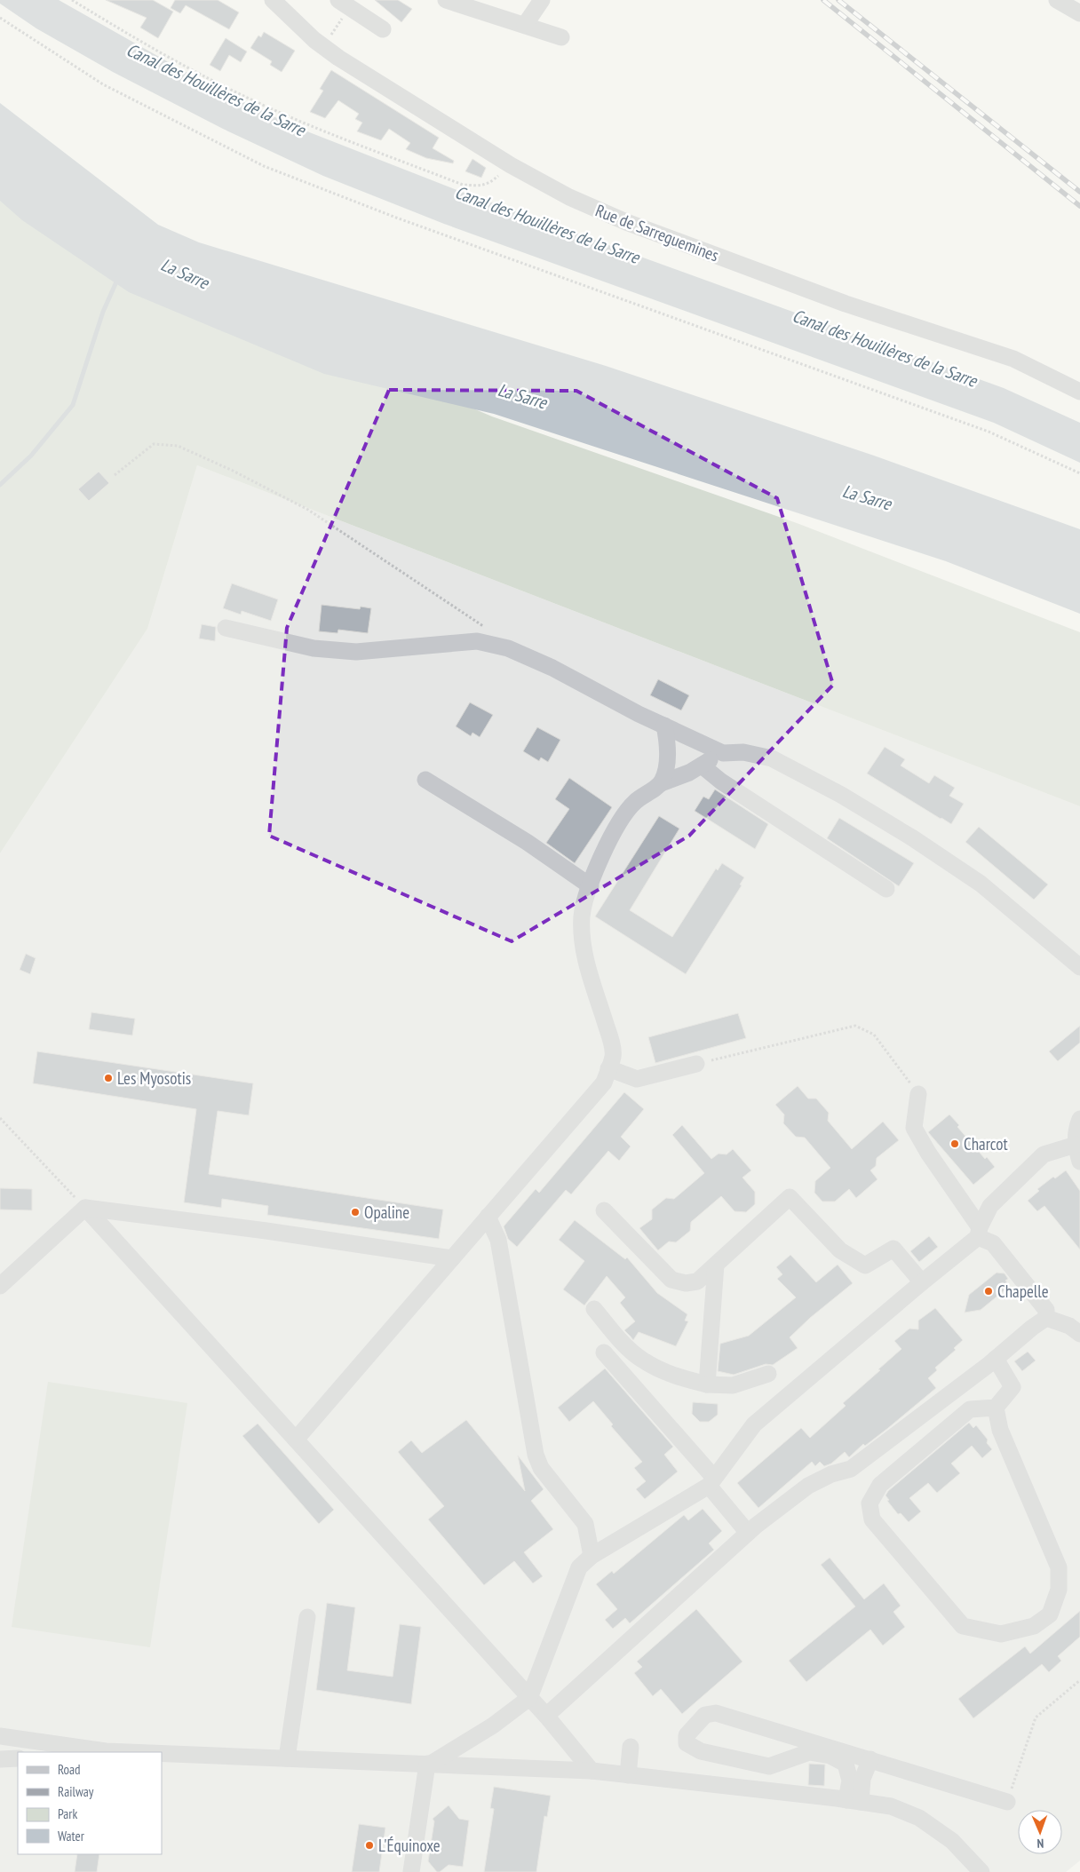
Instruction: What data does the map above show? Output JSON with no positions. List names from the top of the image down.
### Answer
{
  "streets": {
    "street": ["Rue de Sarreguemines"]
  },
  "water": ["Canal des Houillères de la Sarre", "La Sarre"],
  "places": [
    "Les Myosotis",
    "Charcot",
    "Opaline",
    "Chapelle",
    "L'Équinoxe"
  ],
  "legend": [
    "Road",
    "Railway",
    "Park",
    "Water"
  ],
  "north": "bottom"
}
